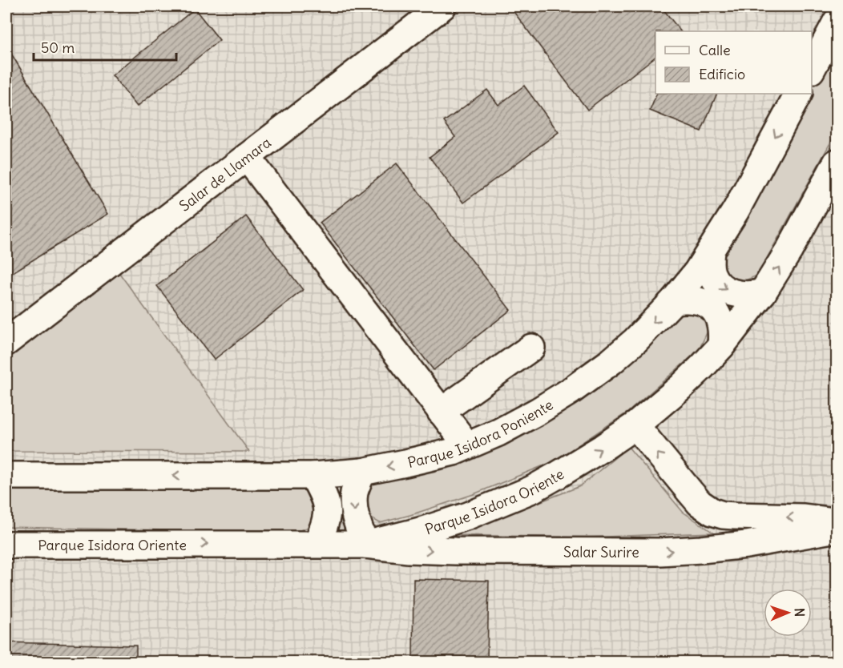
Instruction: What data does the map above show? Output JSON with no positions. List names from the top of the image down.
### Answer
{
  "streets": {
    "street": [
      "Salar de Llamara",
      "Parque Isidora Poniente",
      "Parque Isidora Oriente",
      "Salar Surire"
    ]
  },
  "crossings": [
    ["Parque Isidora Oriente", "Salar Surire"]
  ],
  "one_way": ["Parque Isidora Poniente", "Parque Isidora Oriente", "Salar Surire"],
  "legend": ["Calle", "Edificio"],
  "scale_bar": "50 m",
  "north": "right"
}
